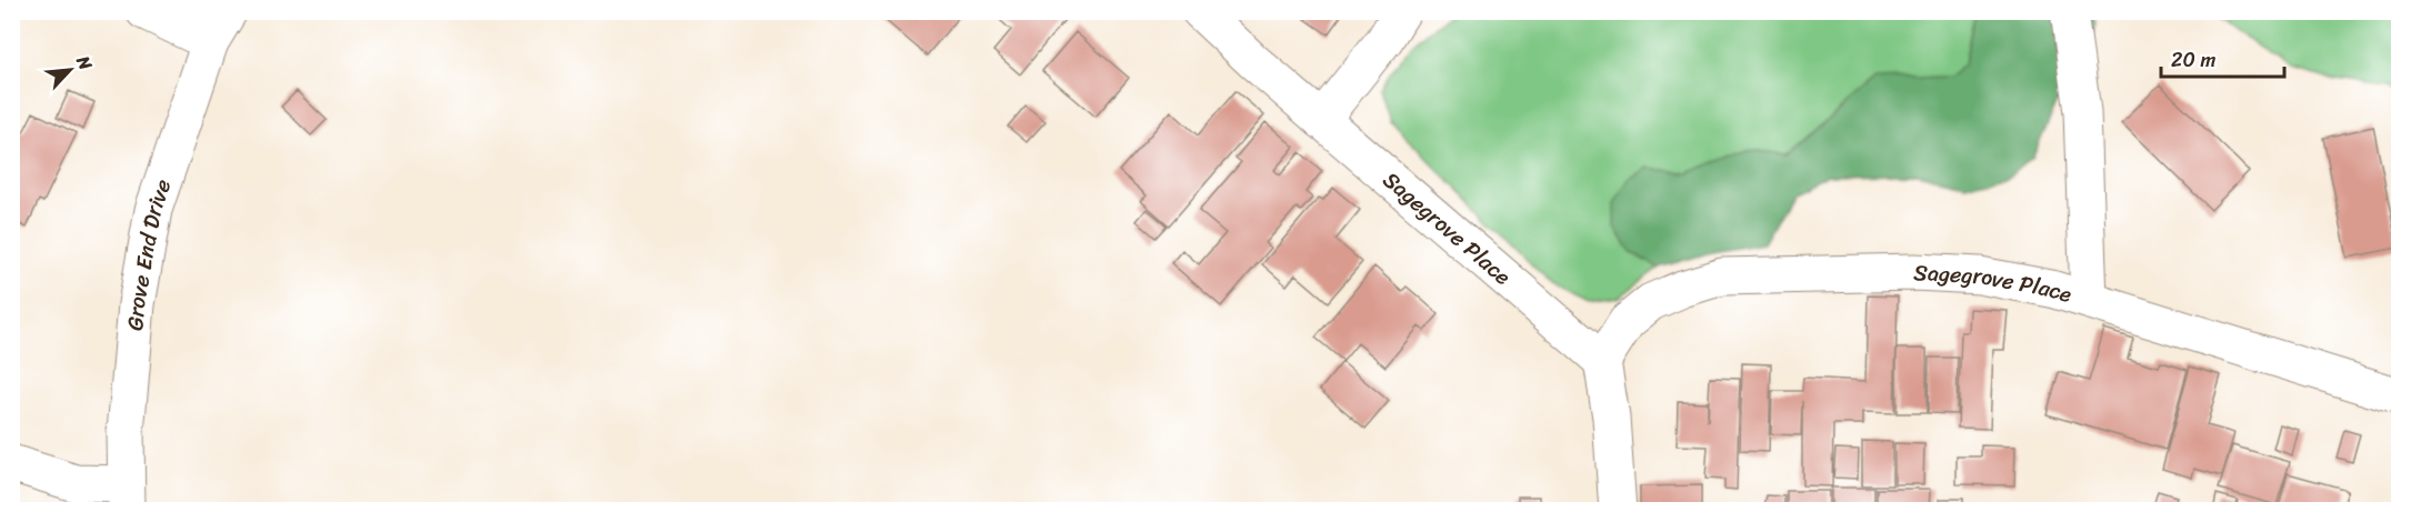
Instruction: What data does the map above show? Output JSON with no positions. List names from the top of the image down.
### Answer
{
  "streets": {
    "street": ["Sagegrove Place", "Grove End Drive"]
  },
  "scale_bar": "20 m",
  "north": "top right"
}
